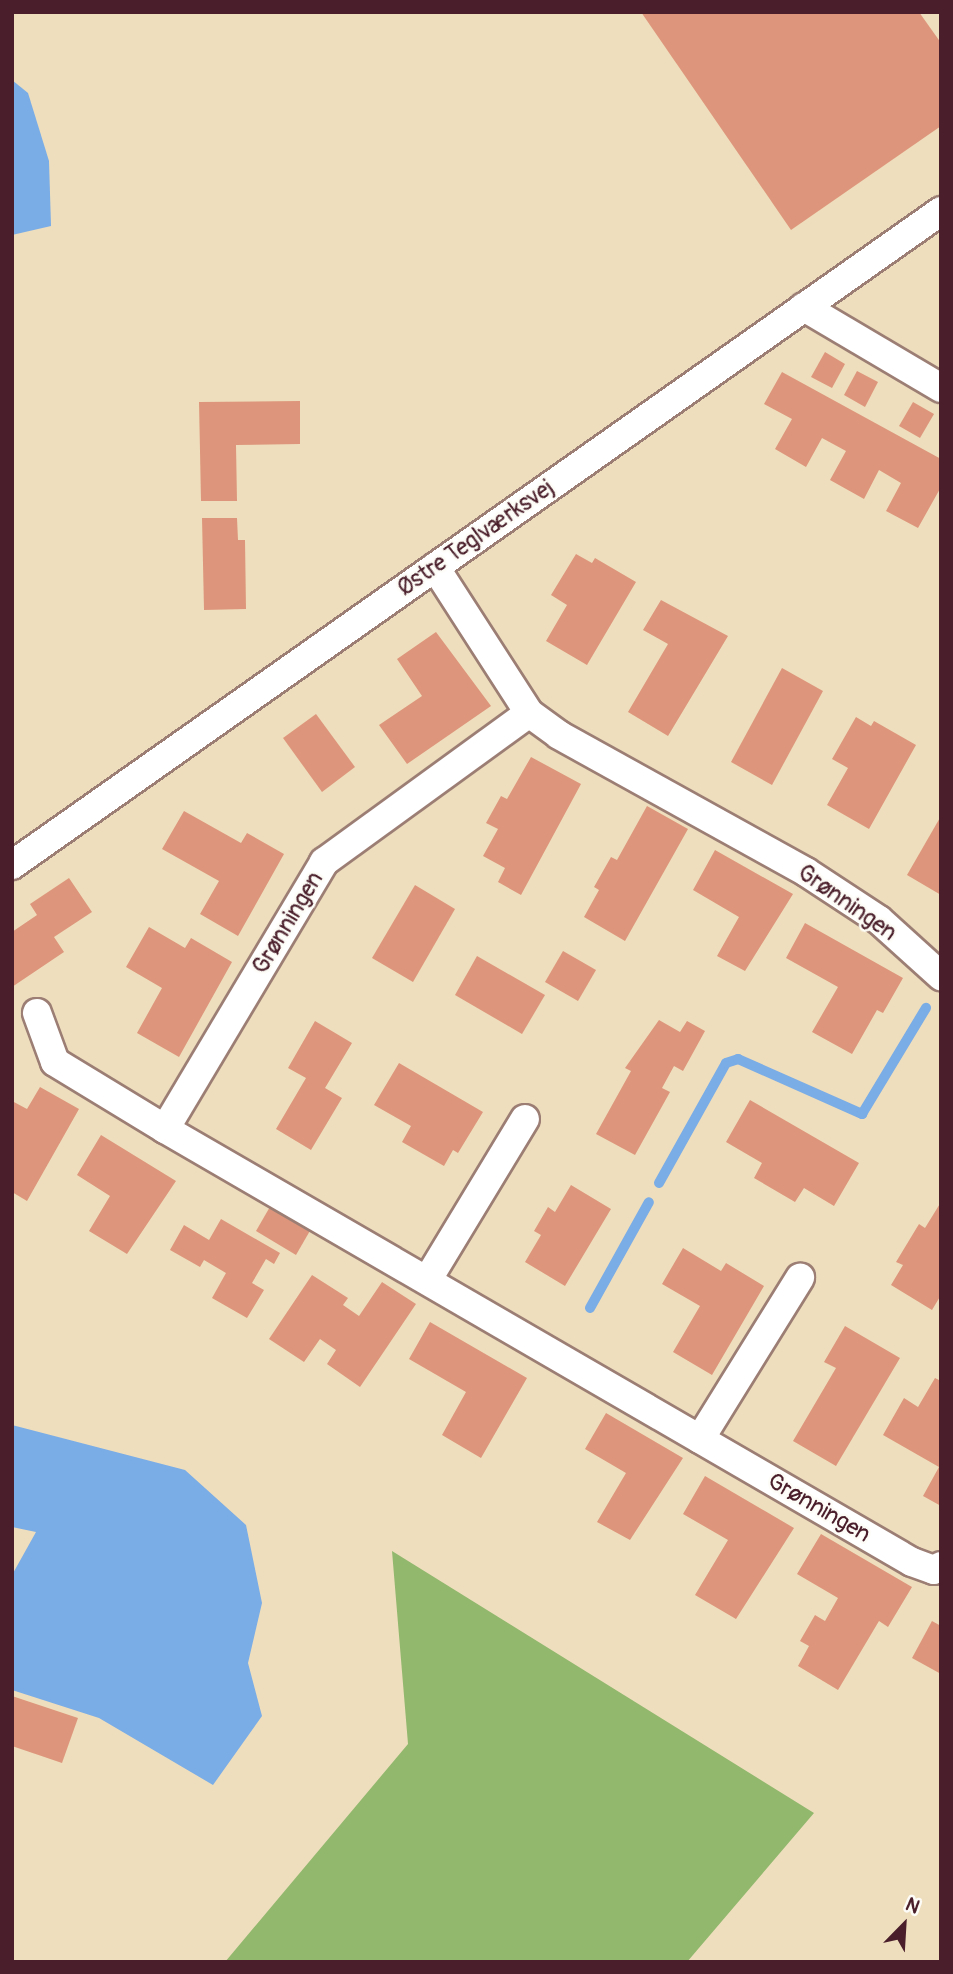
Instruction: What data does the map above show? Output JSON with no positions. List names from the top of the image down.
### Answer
{
  "streets": {
    "street": ["Østre Teglværksvej", "Grønningen"]
  },
  "crossings": [
    ["Østre Teglværksvej", "Grønningen"]
  ],
  "north": "top right"
}
